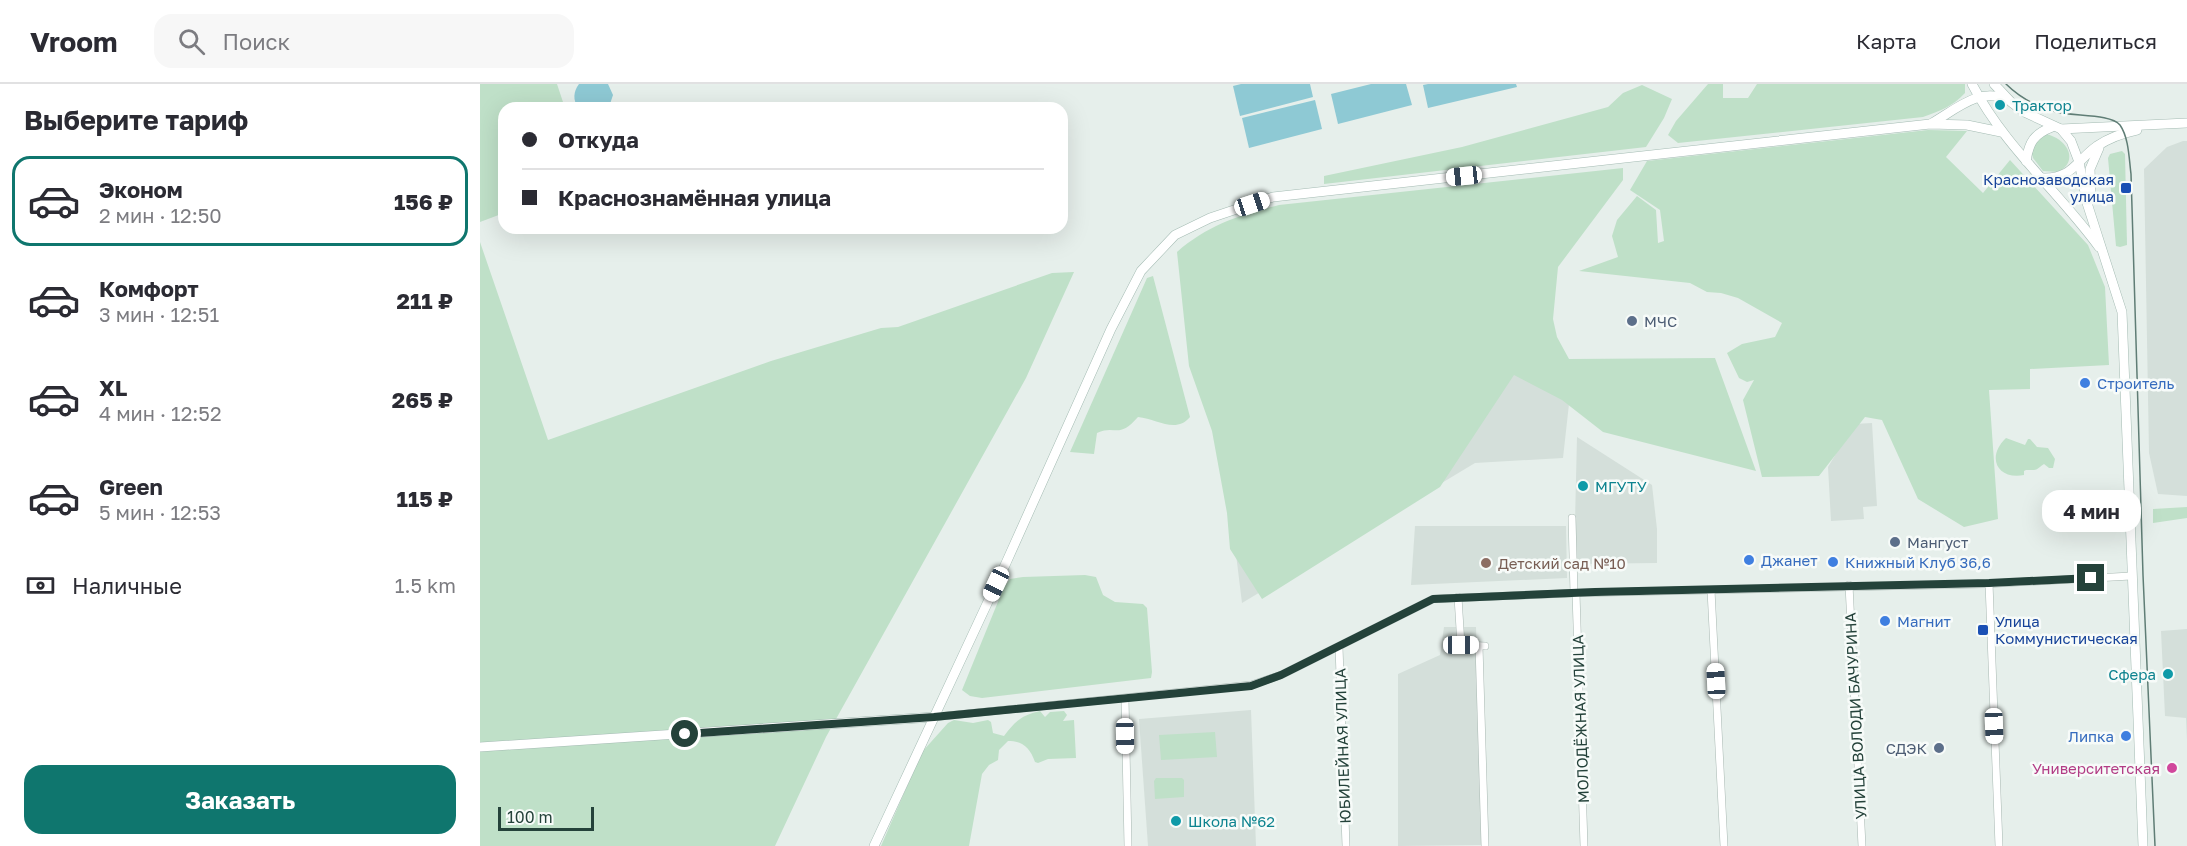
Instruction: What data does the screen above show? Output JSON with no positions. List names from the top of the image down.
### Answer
{
  "streets": {
    "street": ["УЛИЦА ВОЛОДИ БАЧУРИНА", "МОЛОДЁЖНАЯ УЛИЦА", "ЮБИЛЕЙНАЯ УЛИЦА"]
  },
  "places": {
    "other": [
      "Трактор",
      "МЧС",
      "Строитель",
      "МГУТУ",
      "Мангуст",
      "Джанет",
      "Книжный Клуб 36,6",
      "Детский сад №10",
      "Магнит",
      "Сфера",
      "Липка",
      "СДЭК",
      "Университетская",
      "Школа №62"
    ],
    "transit": ["Краснозаводская улица", "Улица Коммунистическая"]
  },
  "scale_bar": "100 m",
  "page": {
    "header": "Vroom",
    "search": "Поиск",
    "nav": ["Карта", "Слои", "Поделиться"],
    "heading": "Выберите тариф",
    "banner": ["Откуда", "Краснознамённая улица"],
    "list": [
      {
        "name": "Эконом",
        "note": "2 мин · 12:50",
        "value": "156 ₽"
      },
      {
        "name": "Комфорт",
        "note": "3 мин · 12:51",
        "value": "211 ₽"
      },
      {
        "name": "XL",
        "note": "4 мин · 12:52",
        "value": "265 ₽"
      },
      {
        "name": "Green",
        "note": "5 мин · 12:53",
        "value": "115 ₽"
      }
    ],
    "bubble": "4 мин",
    "pay": ["Наличные", "1.5 km"],
    "buttons": "Заказать",
    "scale": "100 m"
  }
}
